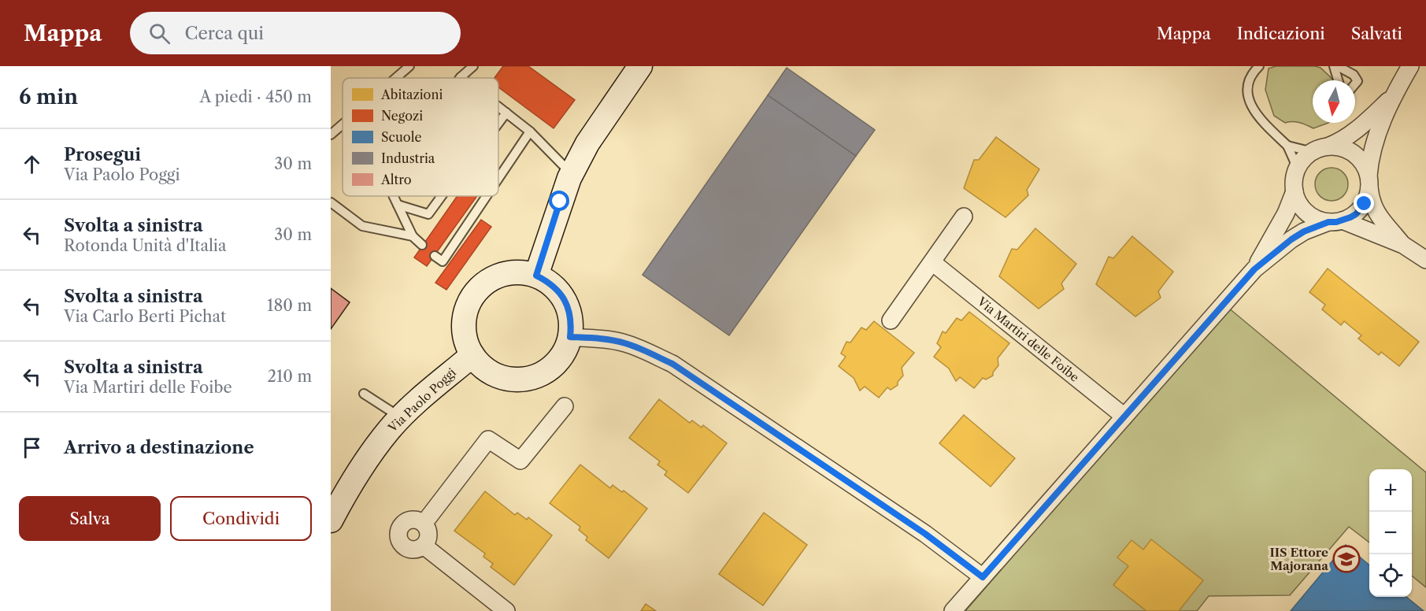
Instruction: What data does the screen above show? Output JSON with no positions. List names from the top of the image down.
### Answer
{
  "streets": {
    "main road": ["Via Paolo Poggi"],
    "street": ["Via Martiri delle Foibe"]
  },
  "places": {
    "school or university": ["IIS Ettore Majorana"]
  },
  "legend": [
    "Abitazioni",
    "Negozi",
    "Scuole",
    "Industria",
    "Altro"
  ],
  "north": "bottom",
  "page": {
    "header": "Mappa",
    "search": "Cerca qui",
    "nav": ["Mappa", "Indicazioni", "Salvati"],
    "heading": ["6 min", "A piedi · 450 m"],
    "list": [
      ["Prosegui", "Via Paolo Poggi", "30 m"],
      ["Svolta a sinistra", "Rotonda Unità d'Italia", "30 m"],
      ["Svolta a sinistra", "Via Carlo Berti Pichat", "180 m"],
      ["Svolta a sinistra", "Via Martiri delle Foibe", "210 m"],
      "Arrivo a destinazione"
    ],
    "map_buttons": ["+", "−"],
    "buttons": ["Salva", "Condividi"]
  }
}
